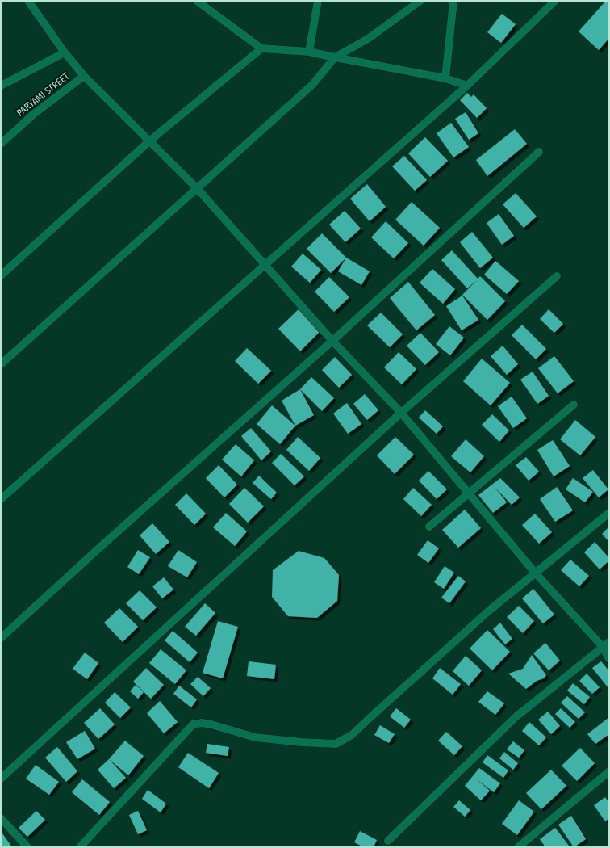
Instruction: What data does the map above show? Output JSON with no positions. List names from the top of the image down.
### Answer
{
  "streets": {
    "street": ["PARYAMI STREET"]
  }
}
